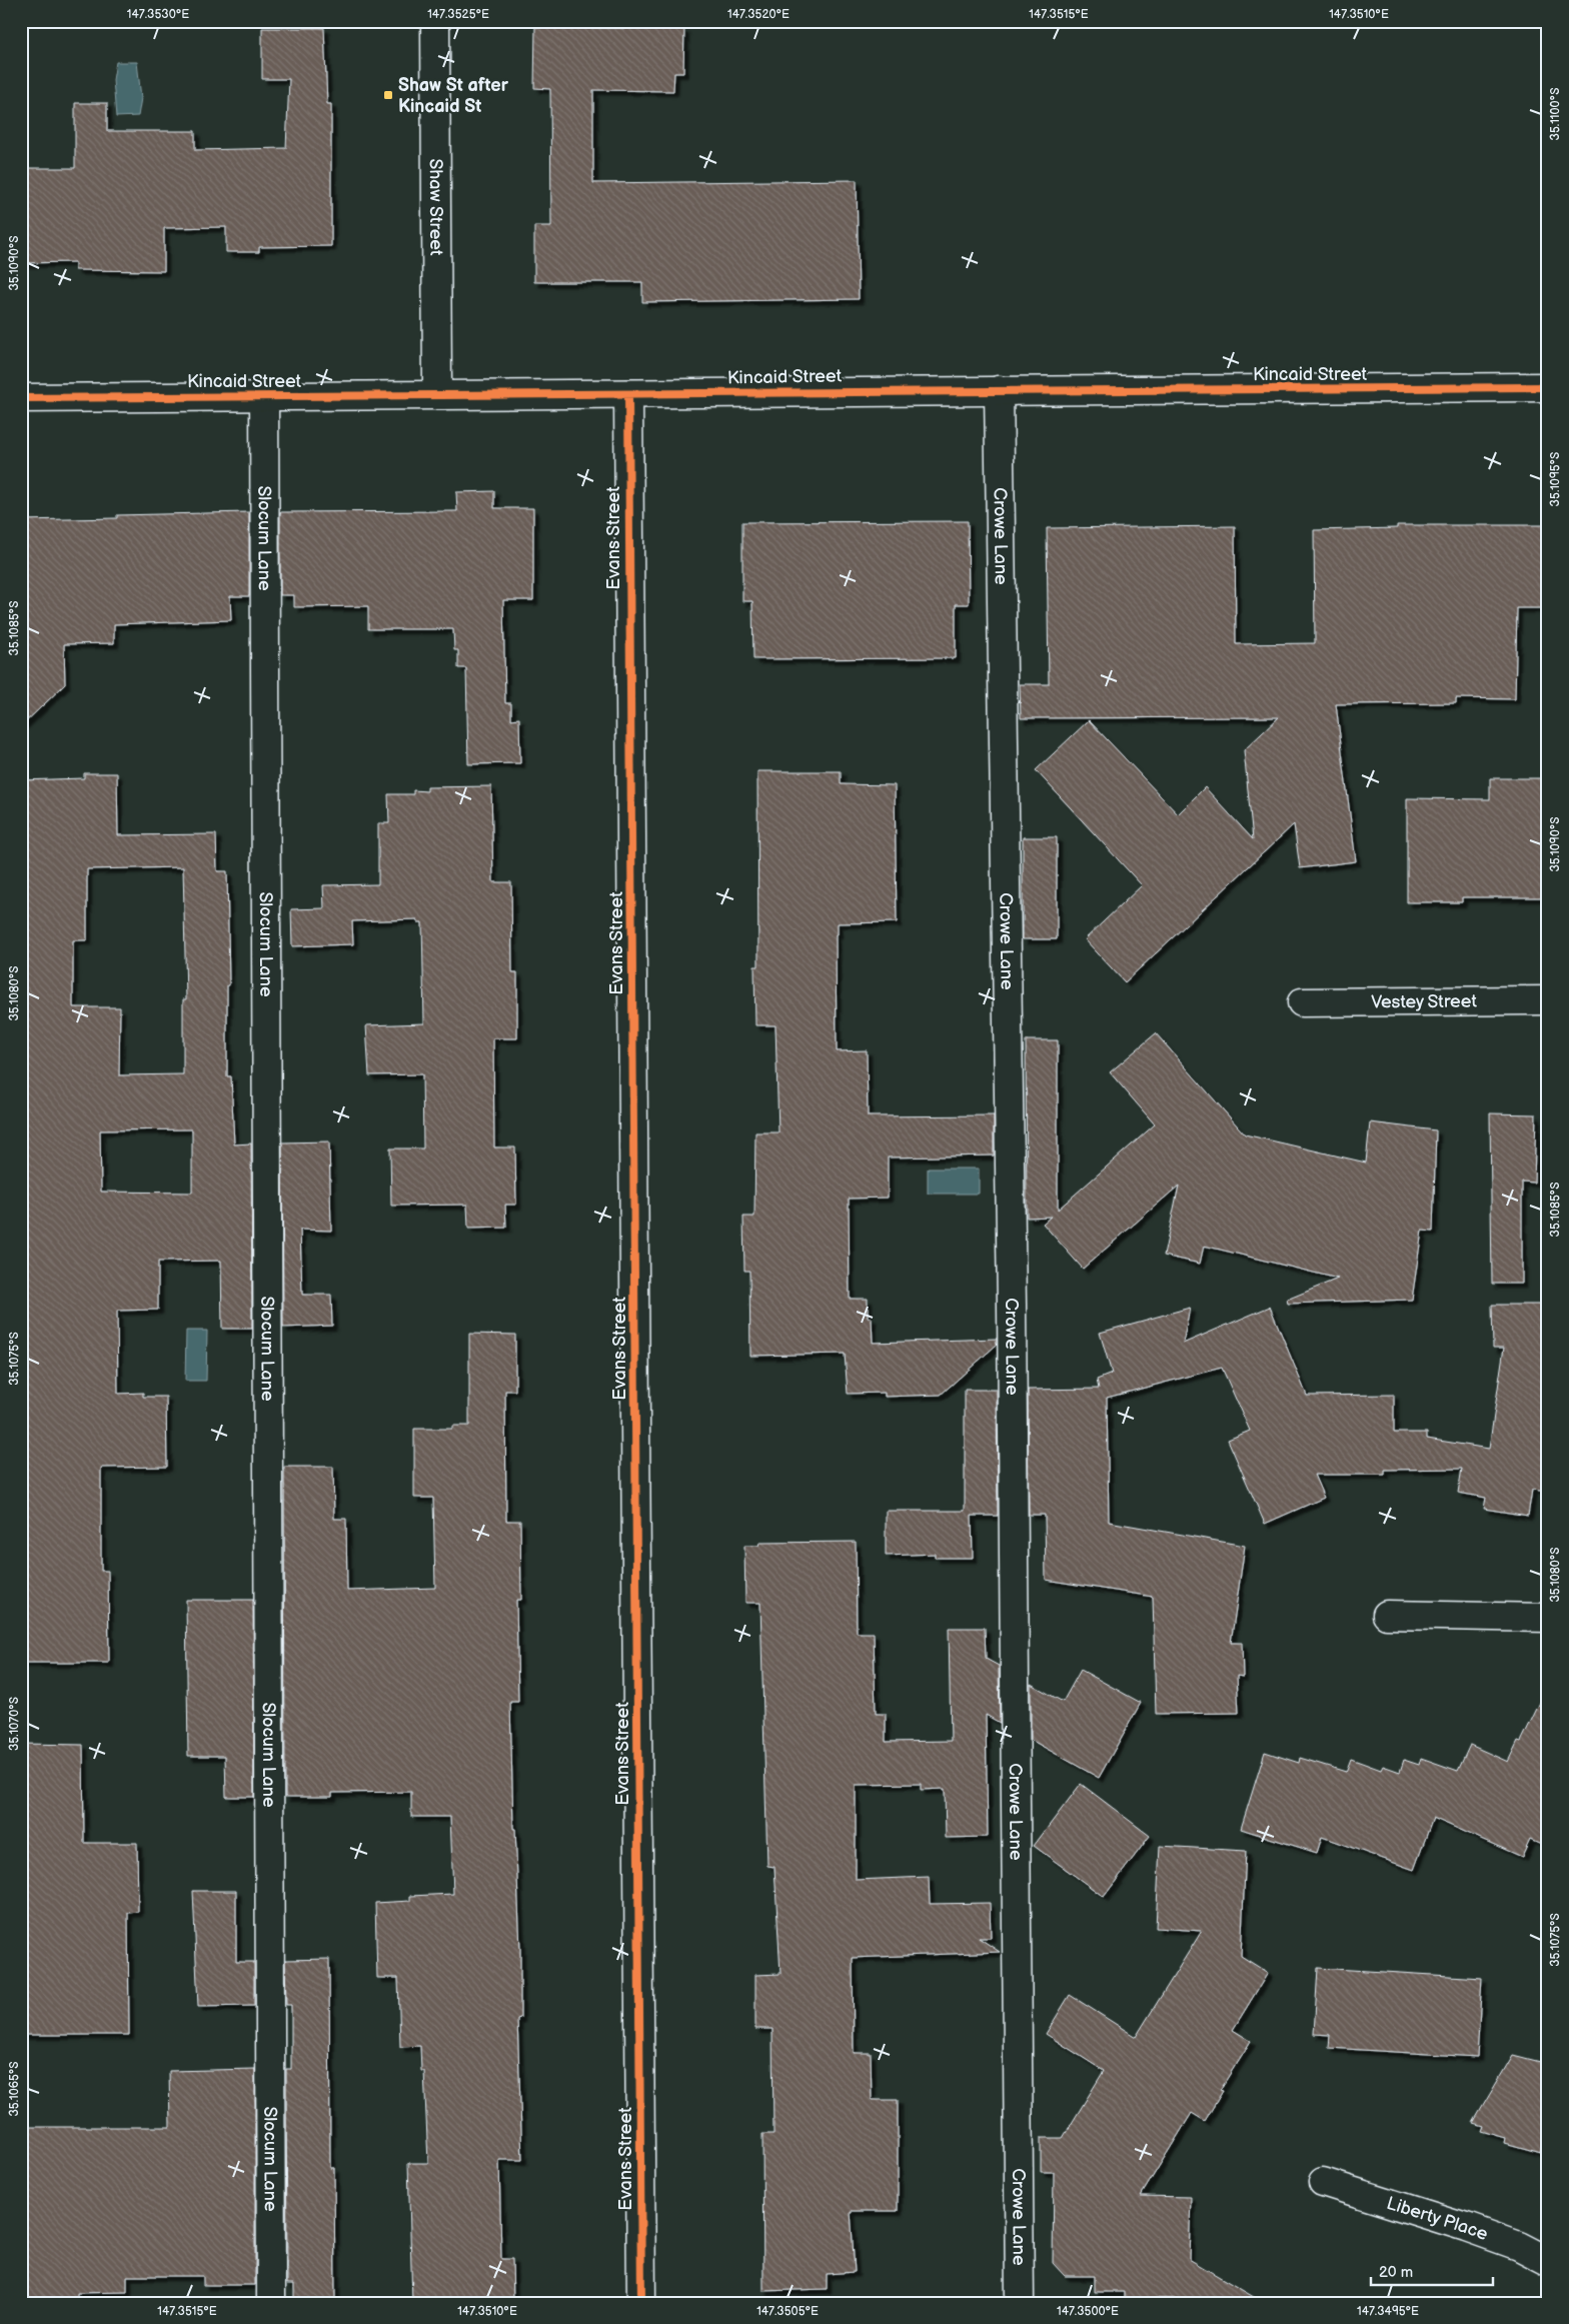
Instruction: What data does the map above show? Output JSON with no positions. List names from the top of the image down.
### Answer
{
  "streets": {
    "street": [
      "Shaw Street",
      "Kincaid Street",
      "Crowe Lane",
      "Evans Street",
      "Slocum Lane",
      "Vestey Street",
      "Liberty Place"
    ]
  },
  "crossings": [
    ["Shaw Street", "Kincaid Street"],
    ["Kincaid Street", "Crowe Lane"],
    ["Kincaid Street", "Evans Street"],
    ["Kincaid Street", "Slocum Lane"]
  ],
  "places": {
    "transit": ["Shaw St after Kincaid St"]
  },
  "scale_bar": "20 m",
  "coordinates": [
    "147.3530°E",
    "147.3525°E",
    "147.3520°E",
    "147.3515°E",
    "147.3510°E",
    "35.1100°S",
    "35.1090°S",
    "35.1095°S",
    "35.1085°S",
    "35.1080°S",
    "35.1075°S",
    "35.1070°S",
    "35.1065°S",
    "147.3505°E",
    "147.3500°E",
    "147.3495°E"
  ]
}
